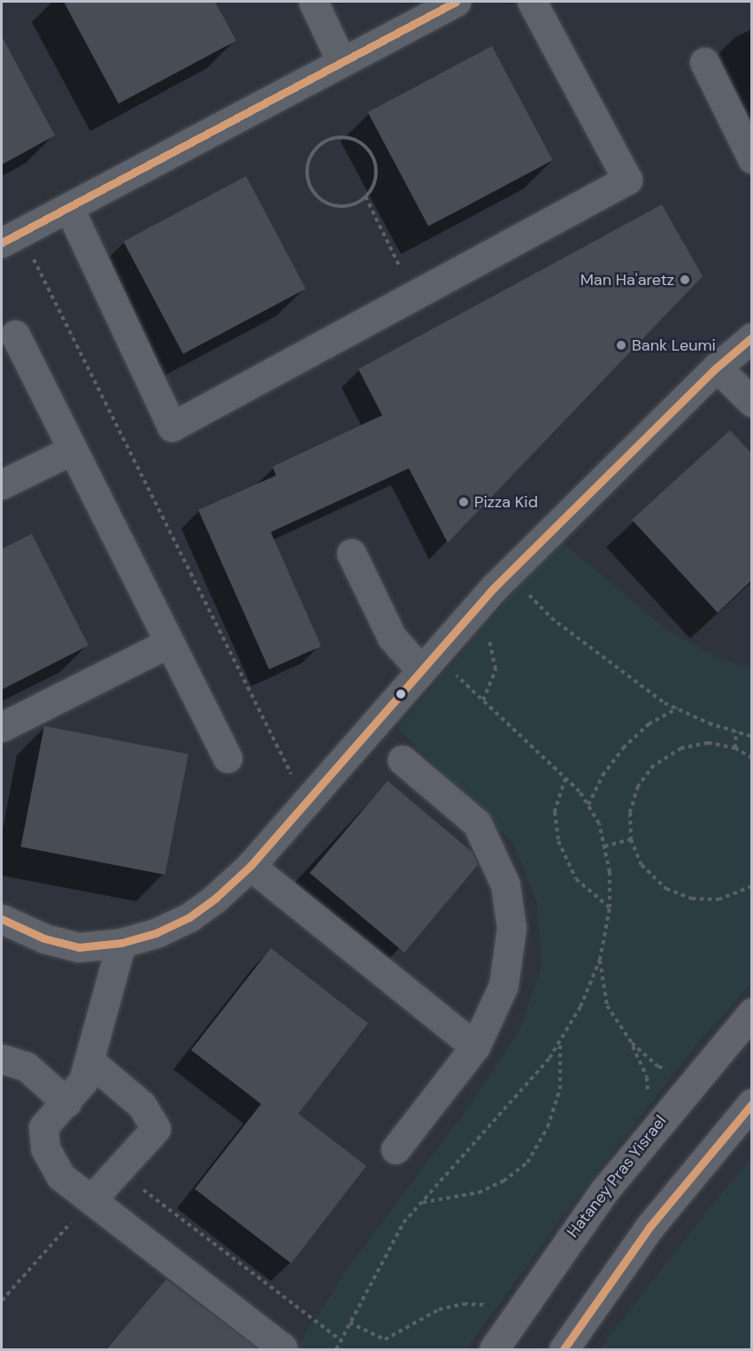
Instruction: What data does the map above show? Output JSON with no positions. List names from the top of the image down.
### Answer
{
  "streets": {
    "main road": ["Hataney Pras Yisrael"]
  },
  "places": ["Man Ha'aretz", "Bank Leumi", "Pizza Kid"]
}
